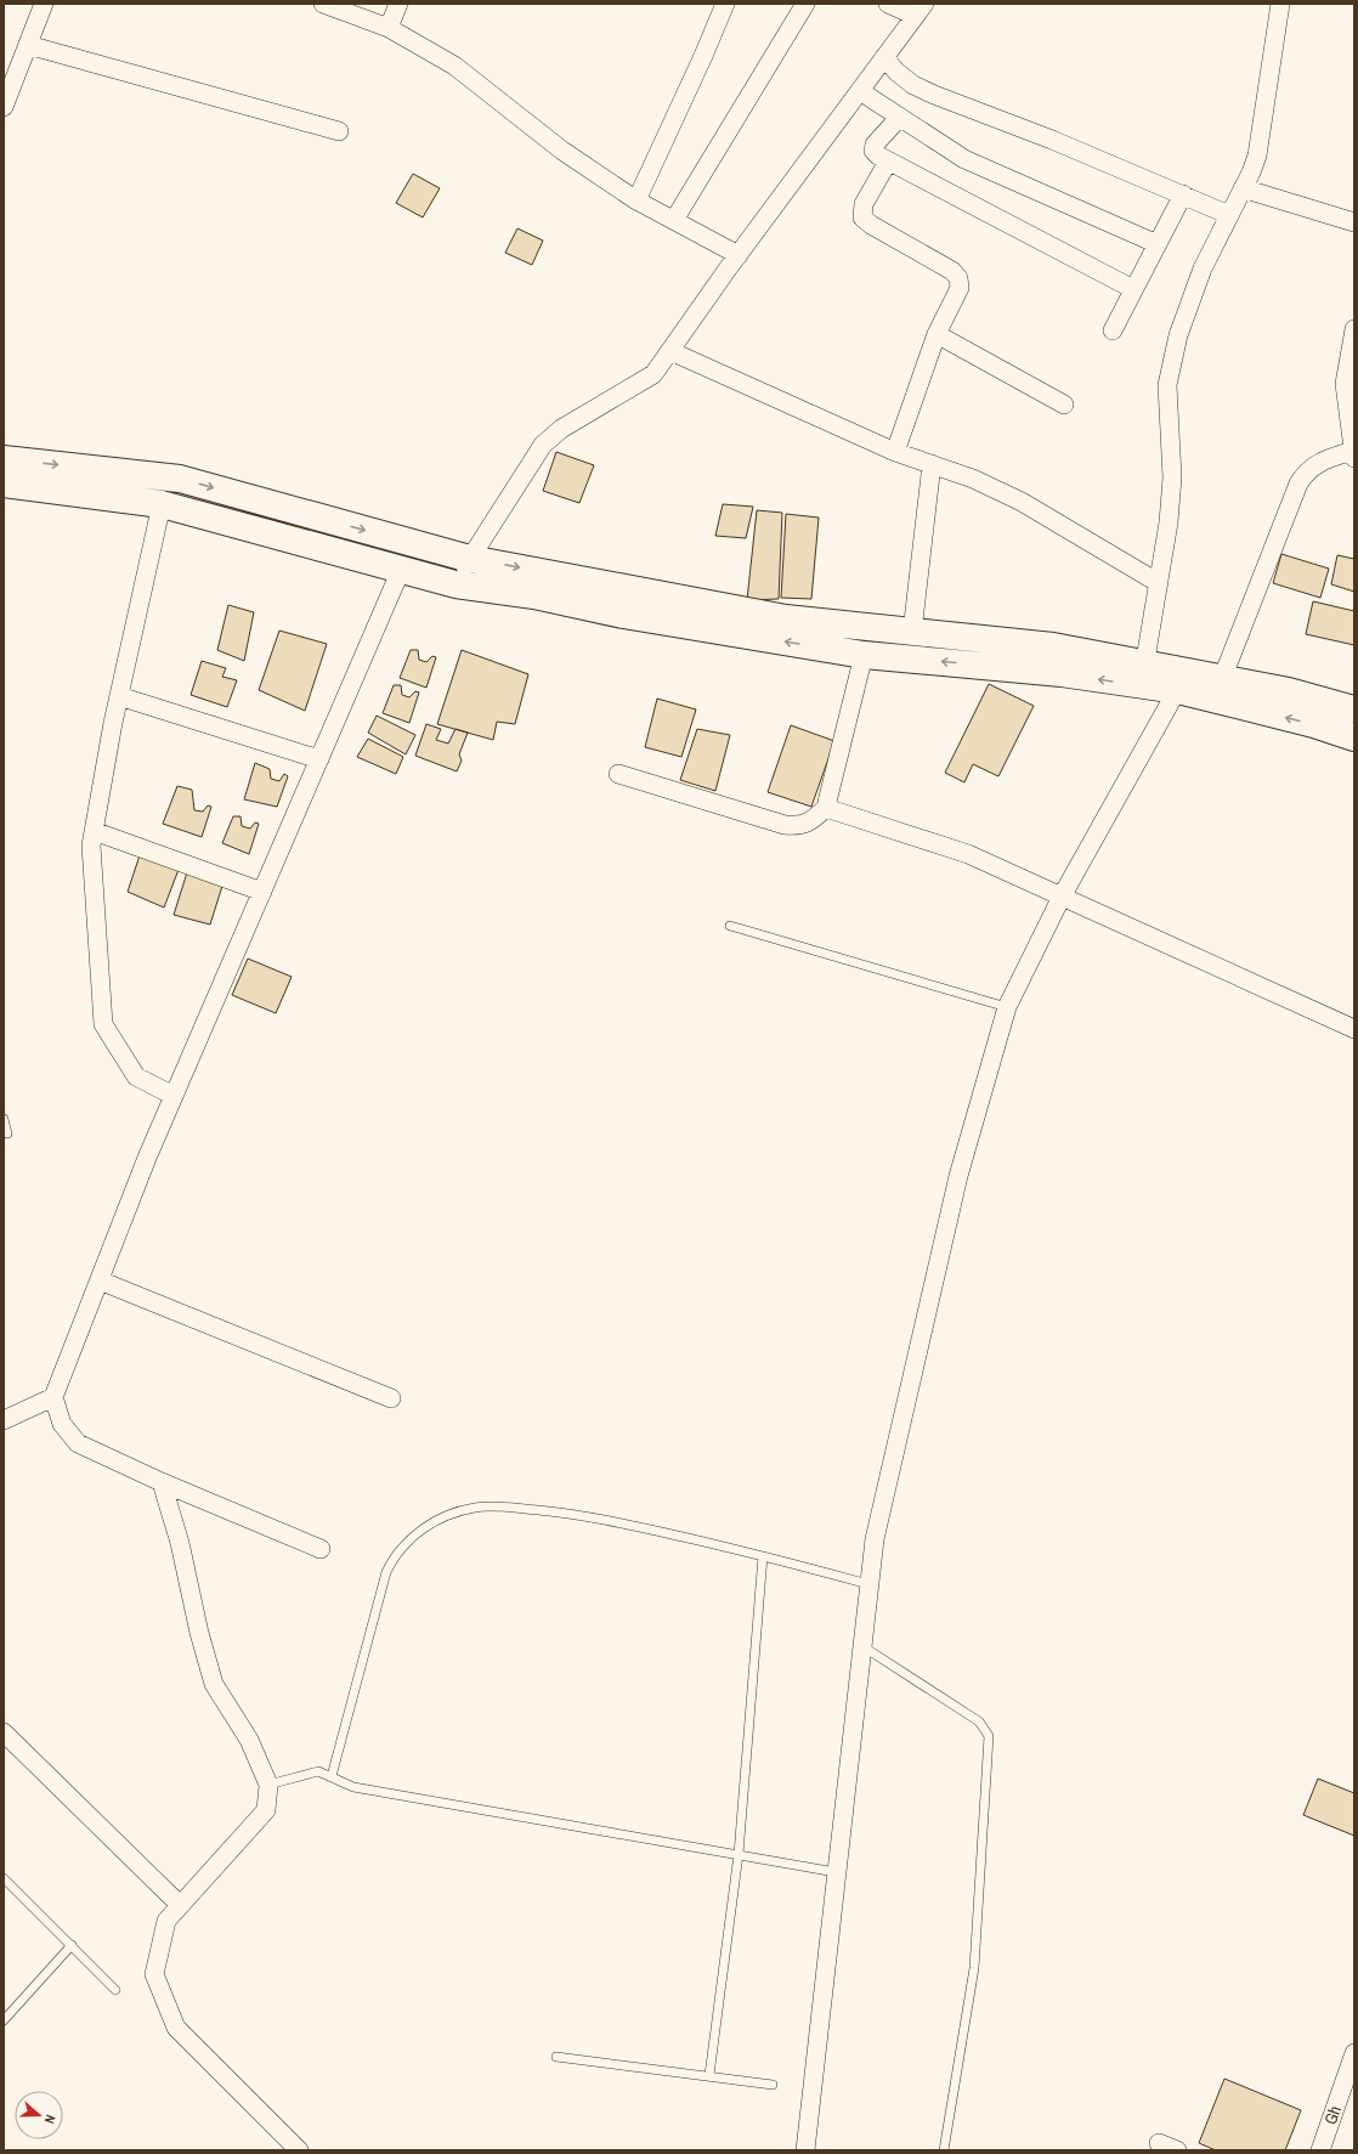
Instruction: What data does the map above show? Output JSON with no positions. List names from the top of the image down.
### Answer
{
  "streets": {
    "street": ["Gh"]
  },
  "north": "right"
}
